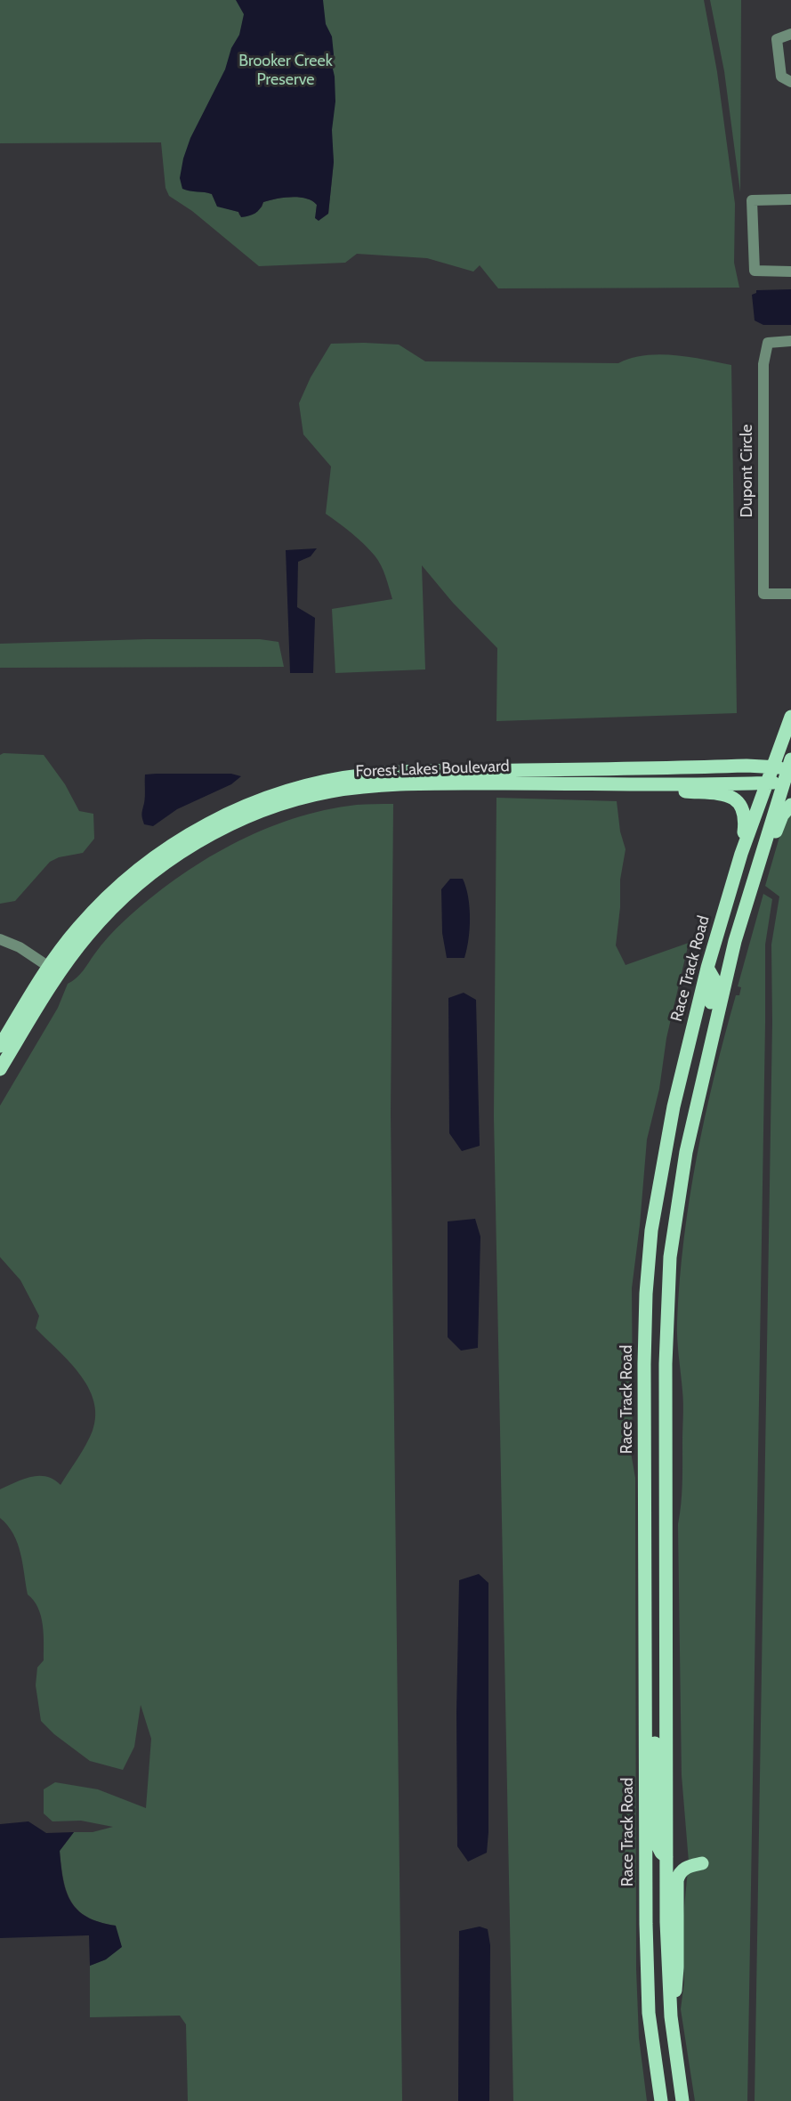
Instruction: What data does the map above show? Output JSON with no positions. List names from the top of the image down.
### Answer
{
  "streets": {
    "main road": ["Forest Lakes Boulevard", "Race Track Road"],
    "street": ["Dupont Circle"]
  },
  "crossings": [
    ["Forest Lakes Boulevard", "Race Track Road"]
  ],
  "parks": ["Brooker Creek Preserve"]
}
